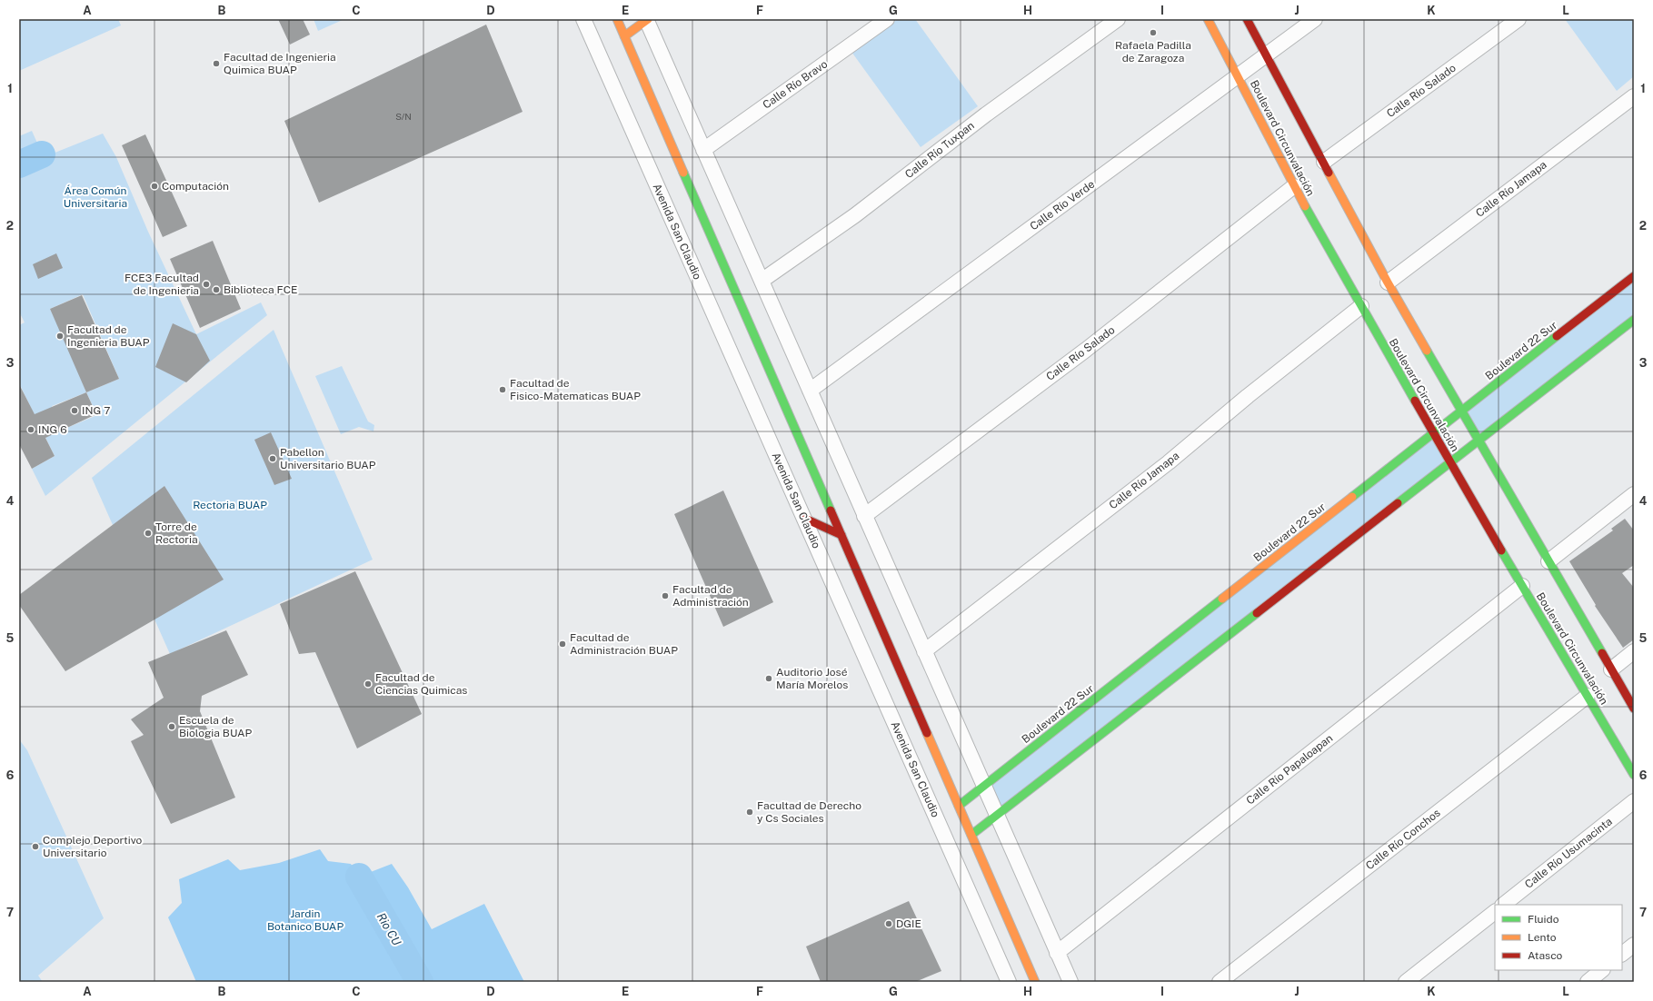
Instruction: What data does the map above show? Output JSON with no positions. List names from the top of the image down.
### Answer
{
  "streets": {
    "street": [
      "Calle Río Bravo",
      "Calle Río Salado",
      "Boulevard Circunvalación",
      "Calle Río Tuxpan",
      "Calle Río Jamapa",
      "Calle Río Verde",
      "Avenida San Claudio",
      "Boulevard 22 Sur",
      "Calle Río Papaloapan",
      "Calle Río Conchos",
      "Calle Río Usumacinta"
    ]
  },
  "crossings": [
    ["Calle Río Salado", "Boulevard Circunvalación"],
    ["Boulevard Circunvalación", "Calle Río Jamapa"],
    ["Boulevard Circunvalación", "Calle Río Verde"],
    ["Boulevard Circunvalación", "Boulevard 22 Sur"],
    ["Boulevard Circunvalación", "Calle Río Papaloapan"],
    ["Boulevard Circunvalación", "Calle Río Conchos"]
  ],
  "water": ["Rio CU"],
  "parks": ["Área Común Universitaria", "Rectoria BUAP", "Jardin Botanico BUAP"],
  "places": [
    "Rafaela Padilla de Zaragoza",
    "Facultad de Ingenieria Quimica BUAP",
    "Computación",
    "FCE3 Facultad de Ingenieria",
    "Biblioteca FCE",
    "Facultad de Ingenieria BUAP",
    "Facultad de Fisico-Matematicas BUAP",
    "ING 7",
    "ING 6",
    "Pabellon Universitario BUAP",
    "Torre de Rectoria",
    "Facultad de Administración",
    "Facultad de Administración BUAP",
    "Auditorio José María Morelos",
    "Facultad de Ciencias Quimicas",
    "Escuela de Biologia BUAP",
    "Facultad de Derecho y Cs Sociales",
    "Complejo Deportivo Universitario",
    "DGIE"
  ],
  "house_numbers": ["S/N"],
  "legend": ["Fluido", "Lento", "Atasco"],
  "grid": {
    "columns": [
      "A",
      "B",
      "C",
      "D",
      "E",
      "F",
      "G",
      "H",
      "I",
      "J",
      "K",
      "L"
    ],
    "rows": [
      "1",
      "2",
      "3",
      "4",
      "5",
      "6",
      "7"
    ]
  }
}
